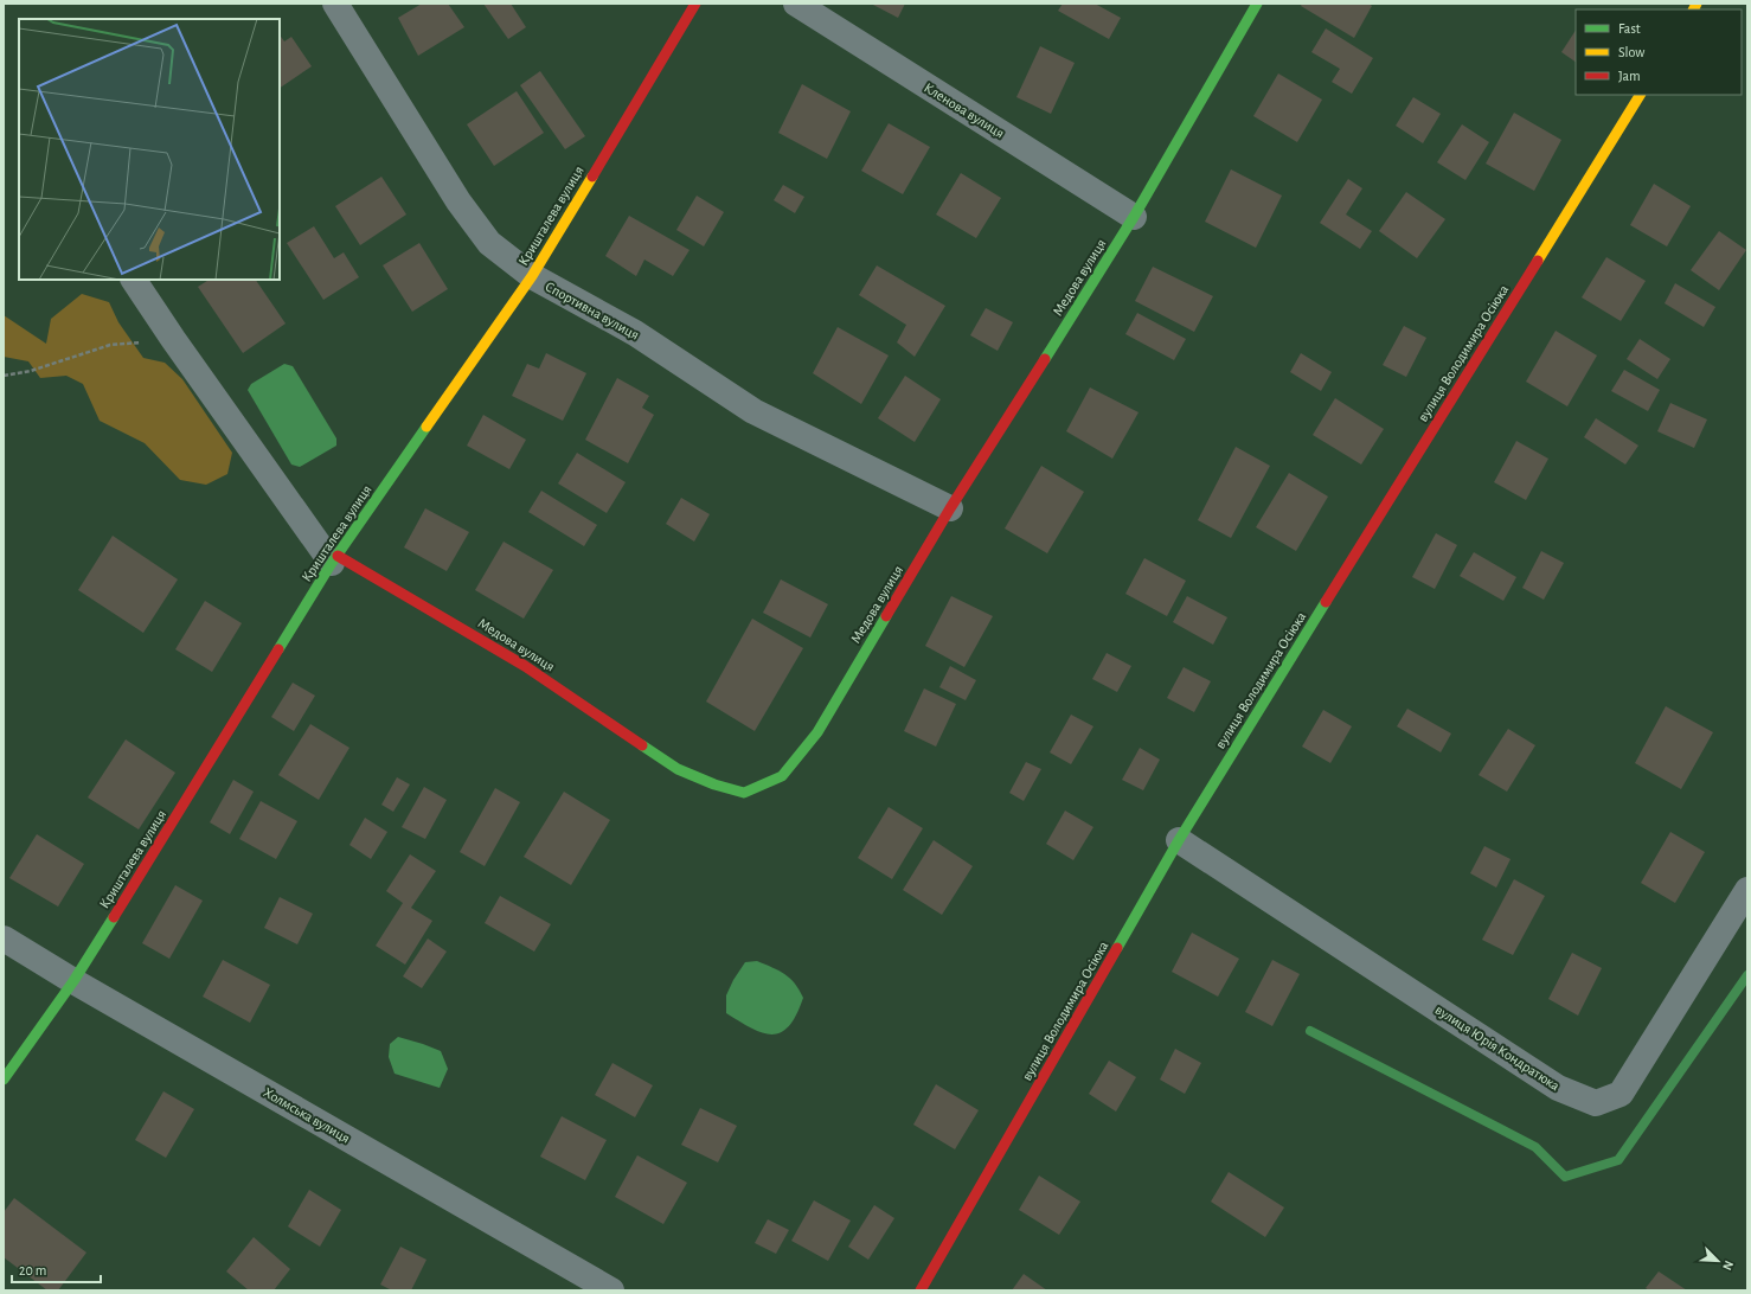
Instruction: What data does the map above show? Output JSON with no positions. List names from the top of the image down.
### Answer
{
  "streets": {
    "street": [
      "Кленова вулиця",
      "Кришталева вулиця",
      "Медова вулиця",
      "Спортивна вулиця",
      "вулиця Володимира Осіюка",
      "вулиця Юрія Кондратюка",
      "Холмська вулиця"
    ]
  },
  "crossings": [
    ["Кленова вулиця", "Медова вулиця"],
    ["Кришталева вулиця", "Медова вулиця"],
    ["Кришталева вулиця", "Спортивна вулиця"],
    ["Кришталева вулиця", "Холмська вулиця"],
    ["Медова вулиця", "Спортивна вулиця"],
    ["вулиця Володимира Осіюка", "вулиця Юрія Кондратюка"]
  ],
  "legend": ["Fast", "Slow", "Jam"],
  "scale_bar": "20 m",
  "north": "bottom right"
}
